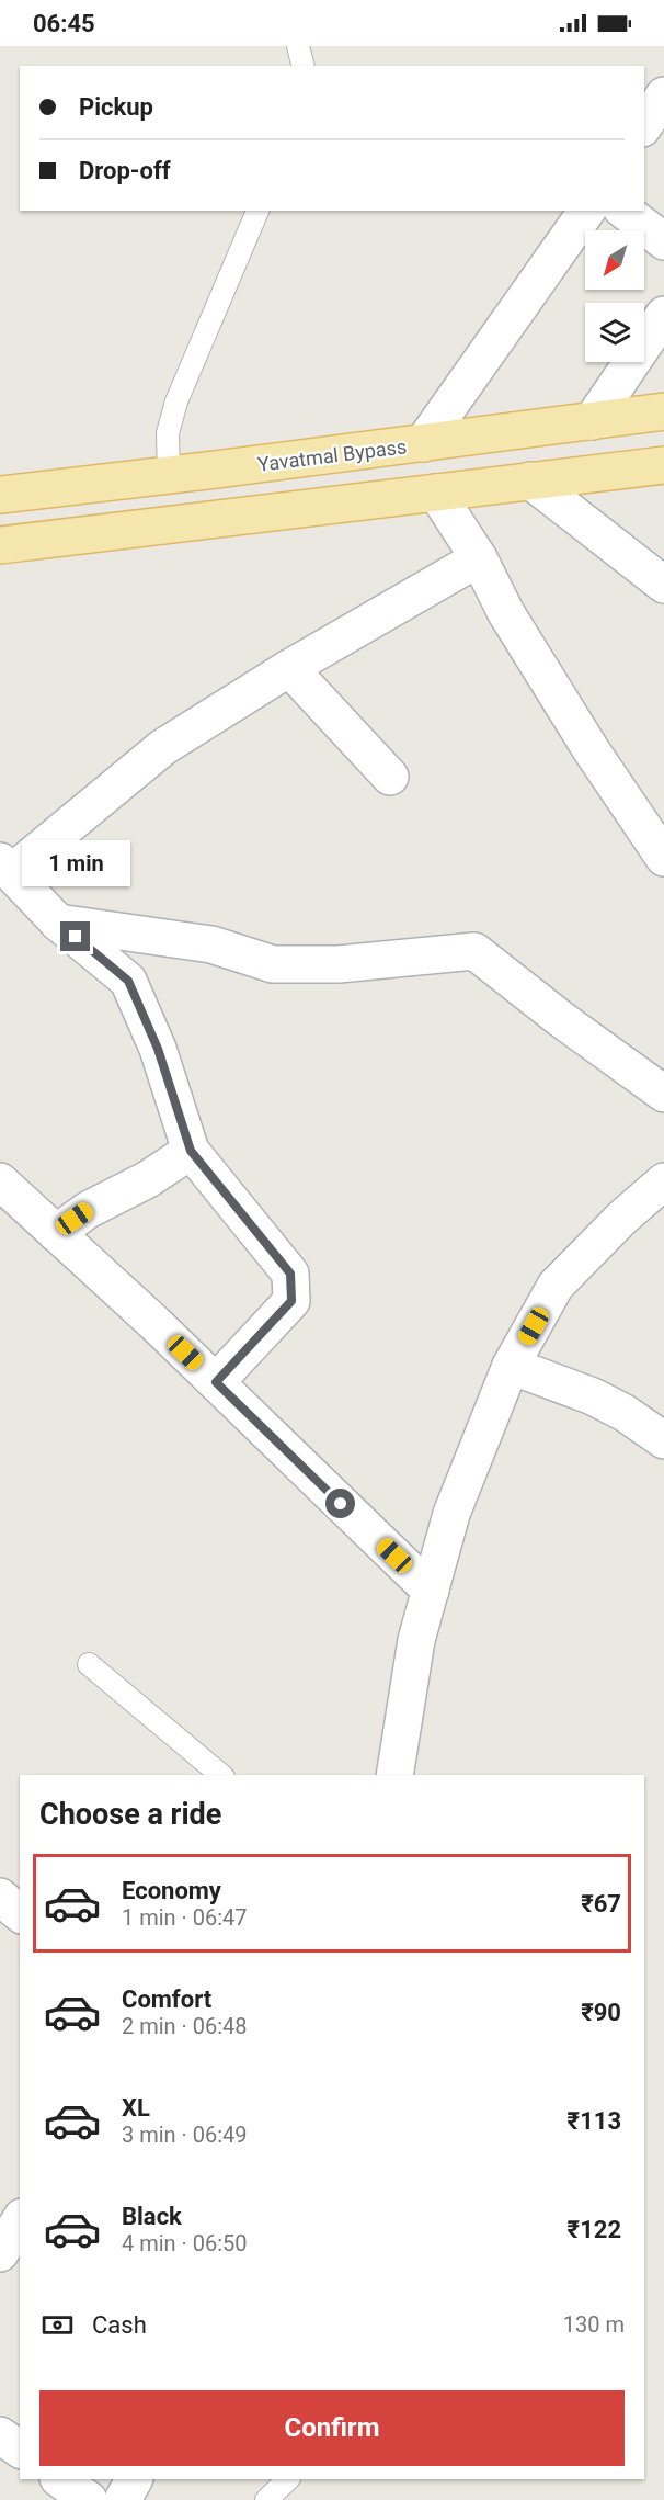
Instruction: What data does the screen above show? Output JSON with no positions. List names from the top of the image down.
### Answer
{
  "streets": {
    "main road": ["Yavatmal Bypass"]
  },
  "north": "bottom left",
  "page": {
    "status": "06:45",
    "banner": ["Pickup", "Drop-off"],
    "bubble": "1 min",
    "heading": "Choose a ride",
    "list": [
      {
        "name": "Economy",
        "note": "1 min · 06:47",
        "value": "₹67"
      },
      {
        "name": "Comfort",
        "note": "2 min · 06:48",
        "value": "₹90"
      },
      {
        "name": "XL",
        "note": "3 min · 06:49",
        "value": "₹113"
      },
      {
        "name": "Black",
        "note": "4 min · 06:50",
        "value": "₹122"
      }
    ],
    "pay": ["Cash", "130 m"],
    "buttons": "Confirm"
  }
}
